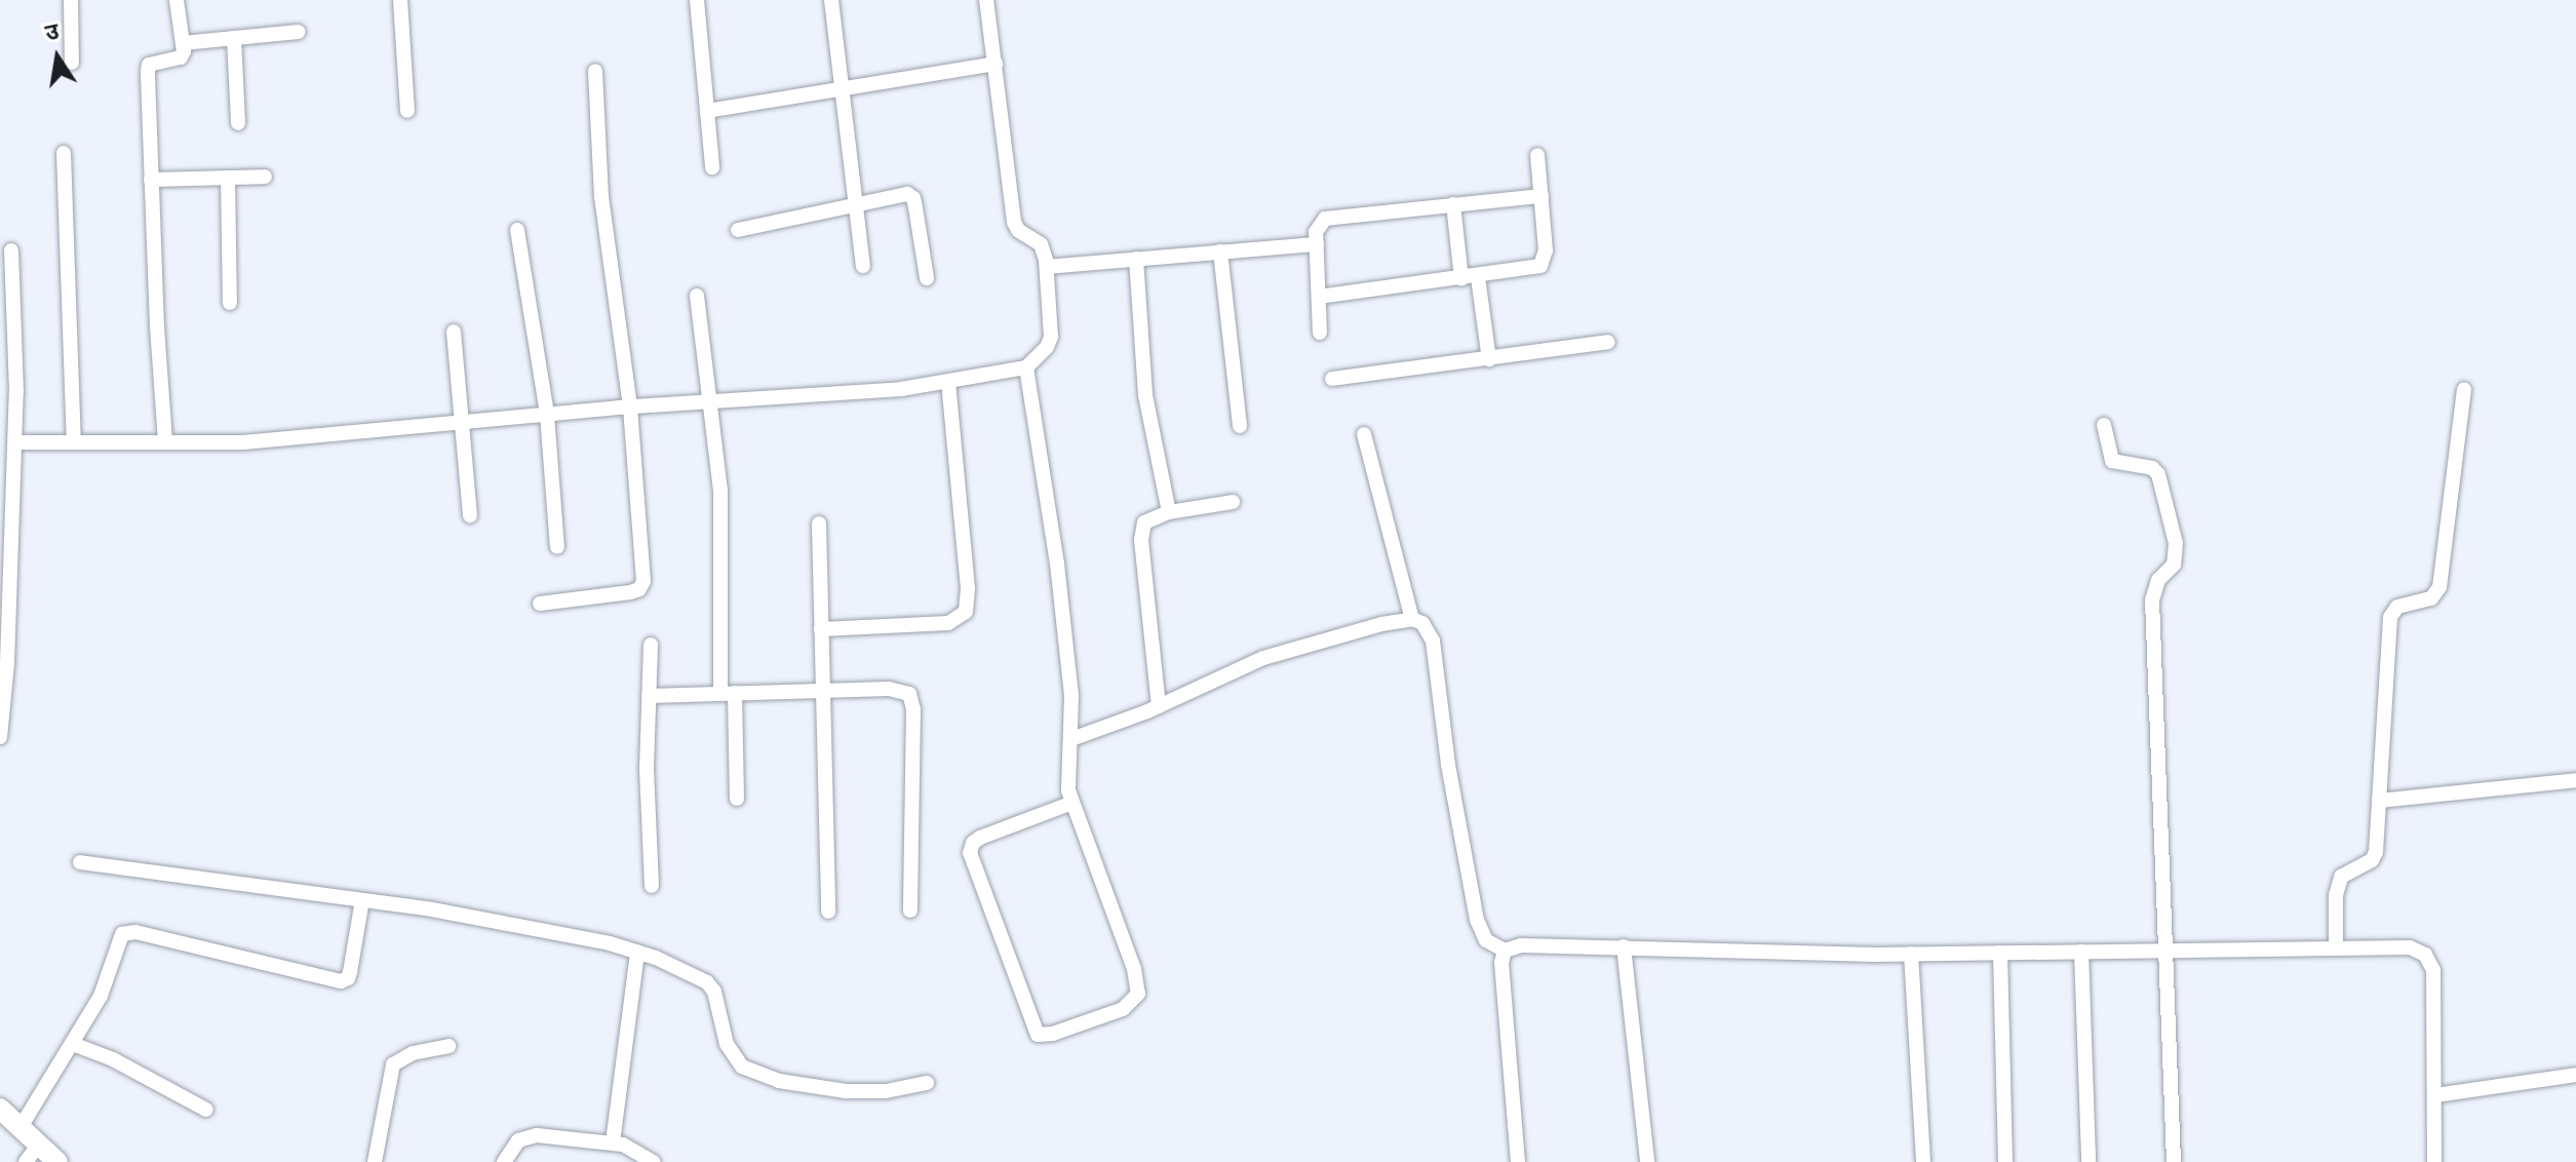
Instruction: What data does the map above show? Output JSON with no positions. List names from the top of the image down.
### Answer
{
  "north": "top"
}
